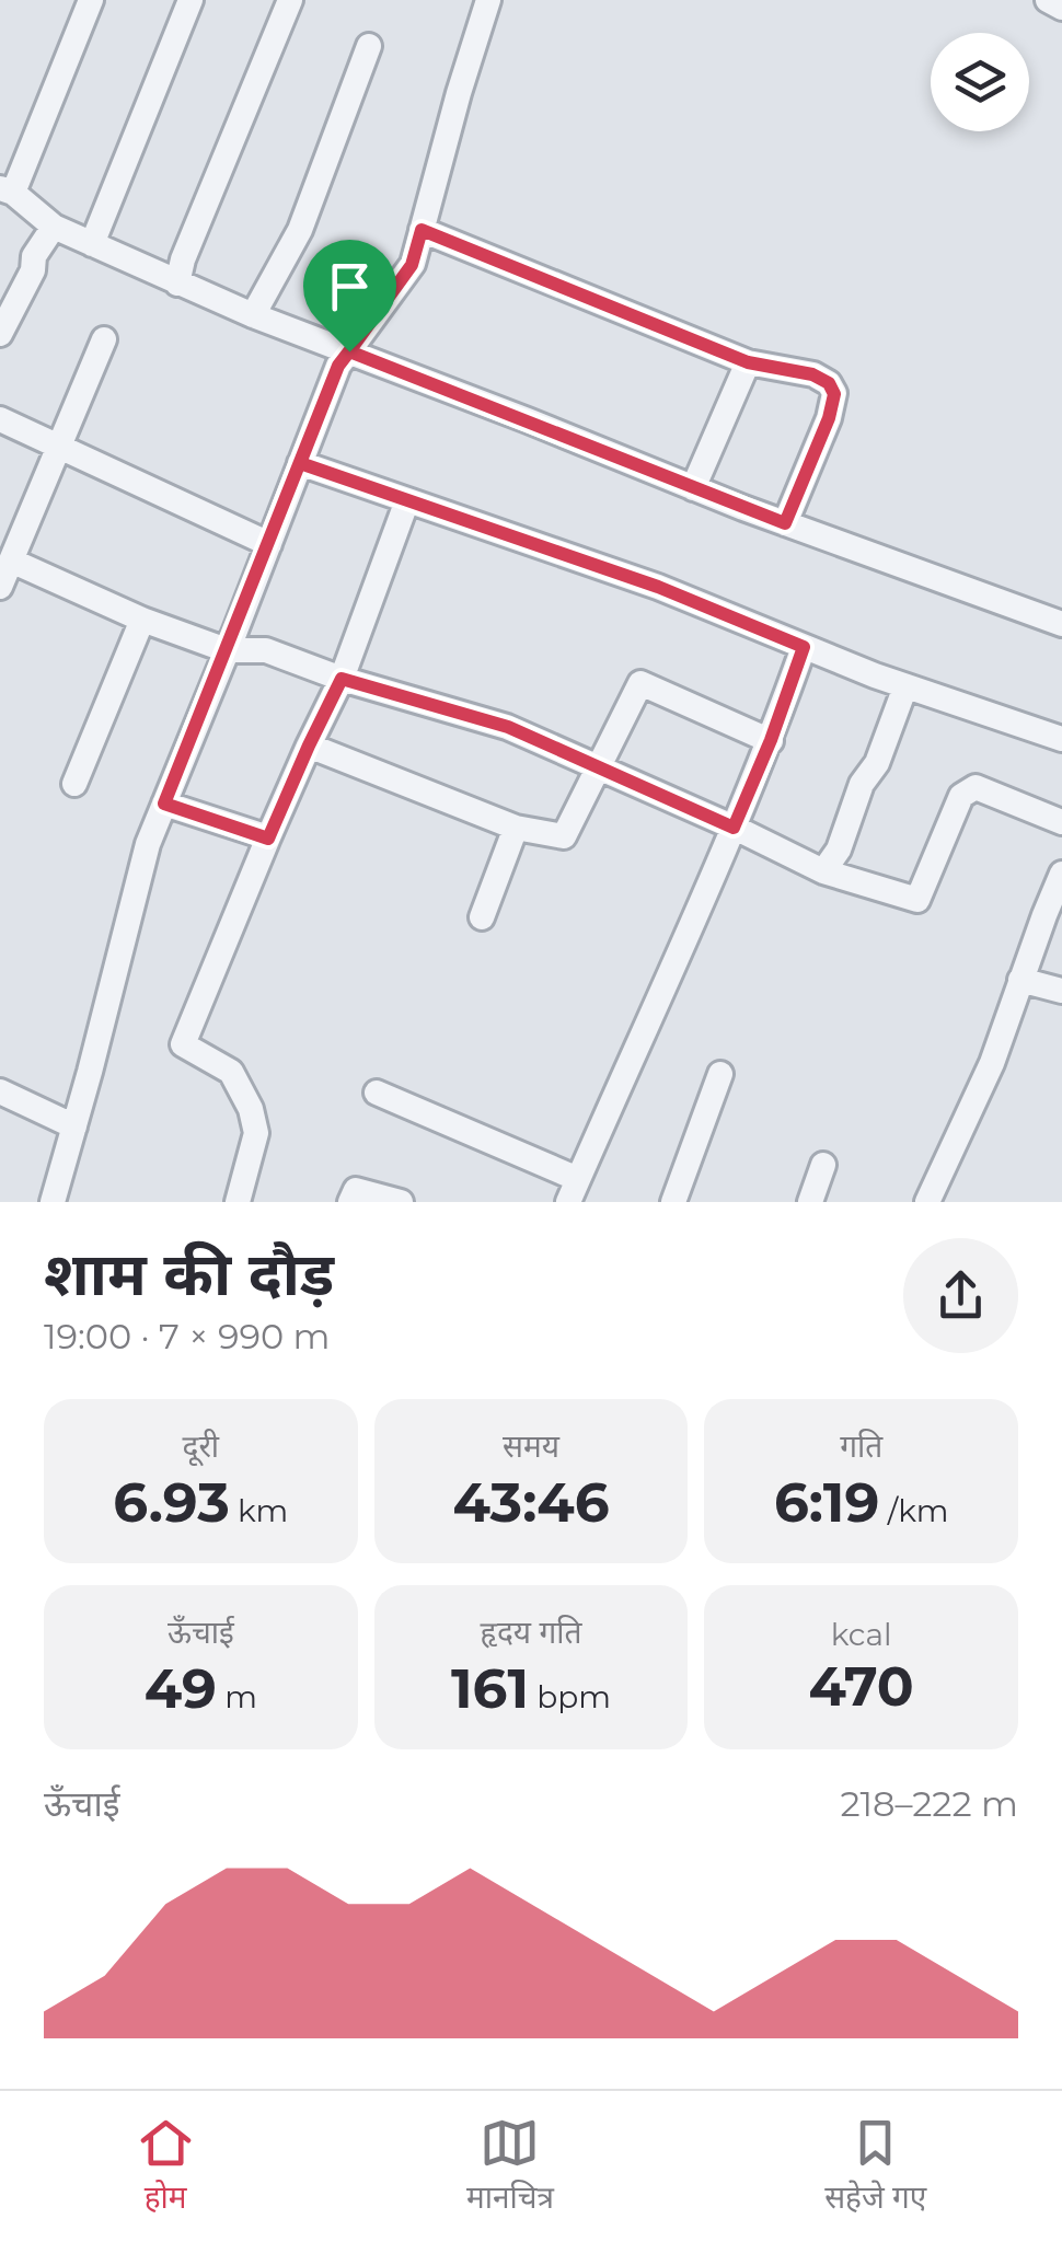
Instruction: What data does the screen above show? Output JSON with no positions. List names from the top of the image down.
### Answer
{
  "page": {
    "heading": ["शाम की दौड़", "19:00 · 7 × 990 m"],
    "stats": [
      ["दूरी", "6.93 km"],
      ["समय", "43:46"],
      ["गति", "6:19 /km"],
      ["ऊँचाई", "49 m"],
      ["हृदय गति", "161 bpm"],
      ["kcal", "470"]
    ],
    "chart": ["ऊँचाई", "218–222 m"],
    "tabs": ["होम", "मानचित्र", "सहेजे गए"]
  }
}
